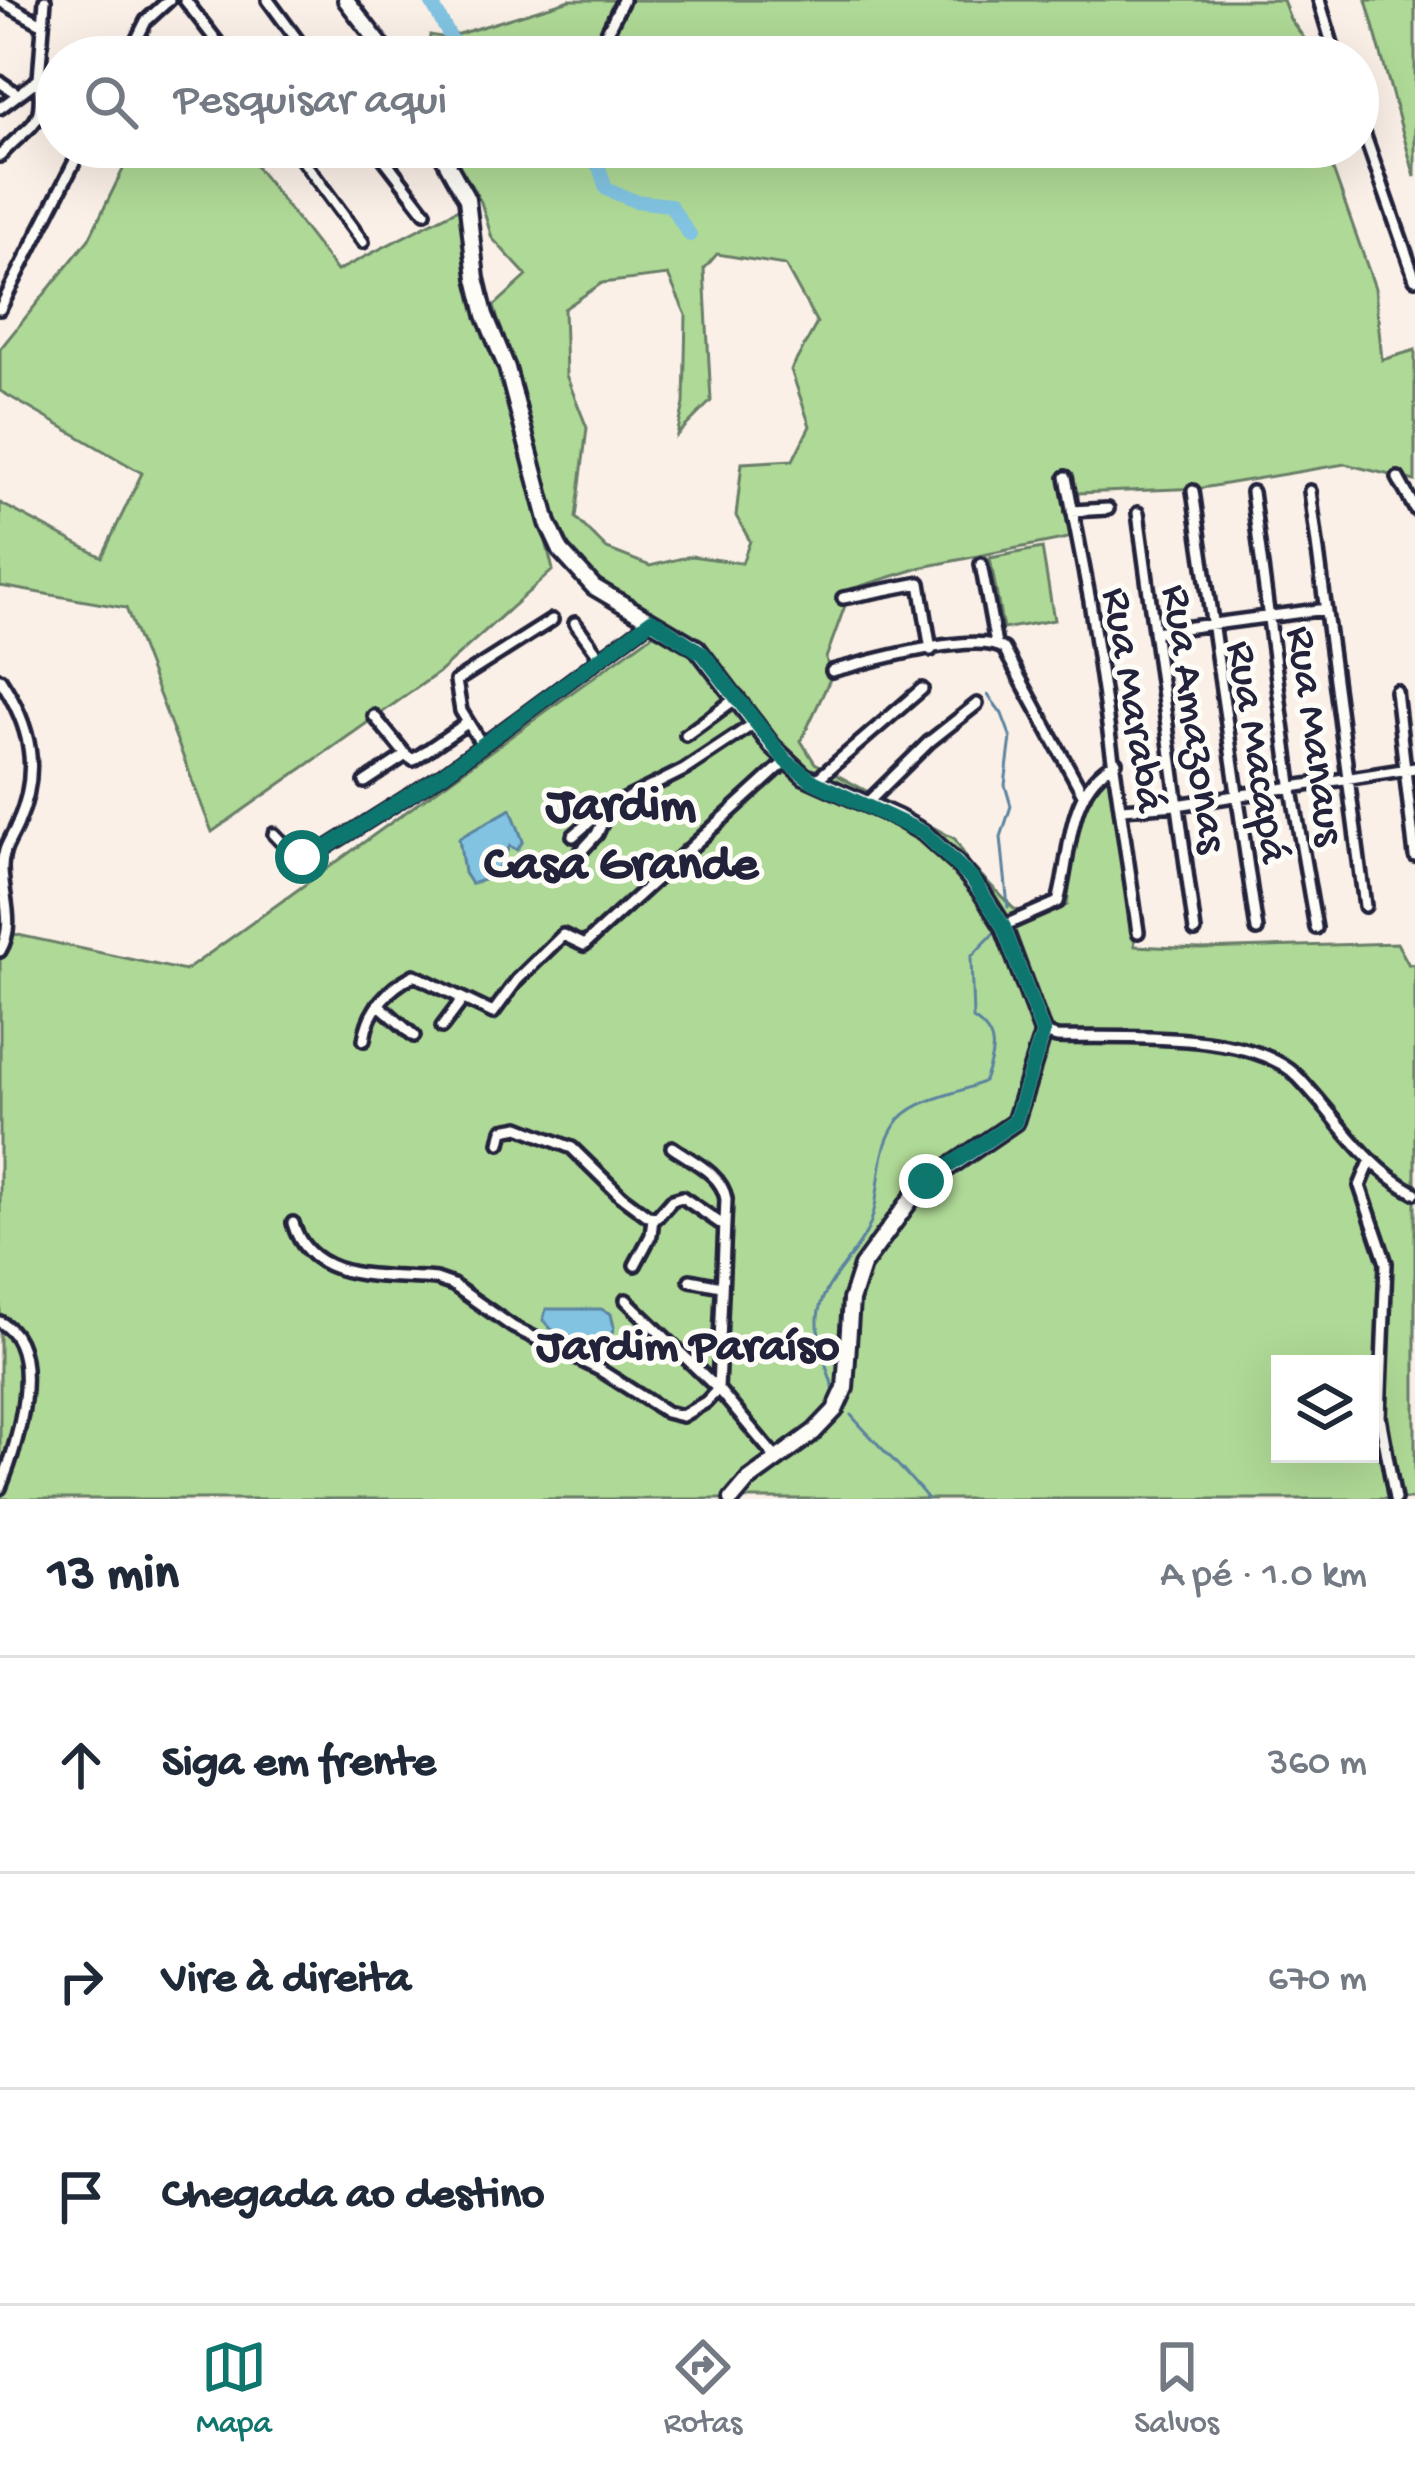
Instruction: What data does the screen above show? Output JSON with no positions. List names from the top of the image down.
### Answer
{
  "streets": {
    "street": [
      "Rua Marabá",
      "Rua Amazonas",
      "Rua Manaus",
      "Rua Macapá"
    ]
  },
  "districts": ["Jardim Casa Grande", "Jardim Paraíso"],
  "page": {
    "search": "Pesquisar aqui",
    "heading": ["13 min", "A pé · 1.0 km"],
    "list": [
      ["Siga em frente", "360 m"],
      ["Vire à direita", "670 m"],
      "Chegada ao destino"
    ],
    "nav": ["Mapa", "Rotas", "Salvos"]
  }
}
